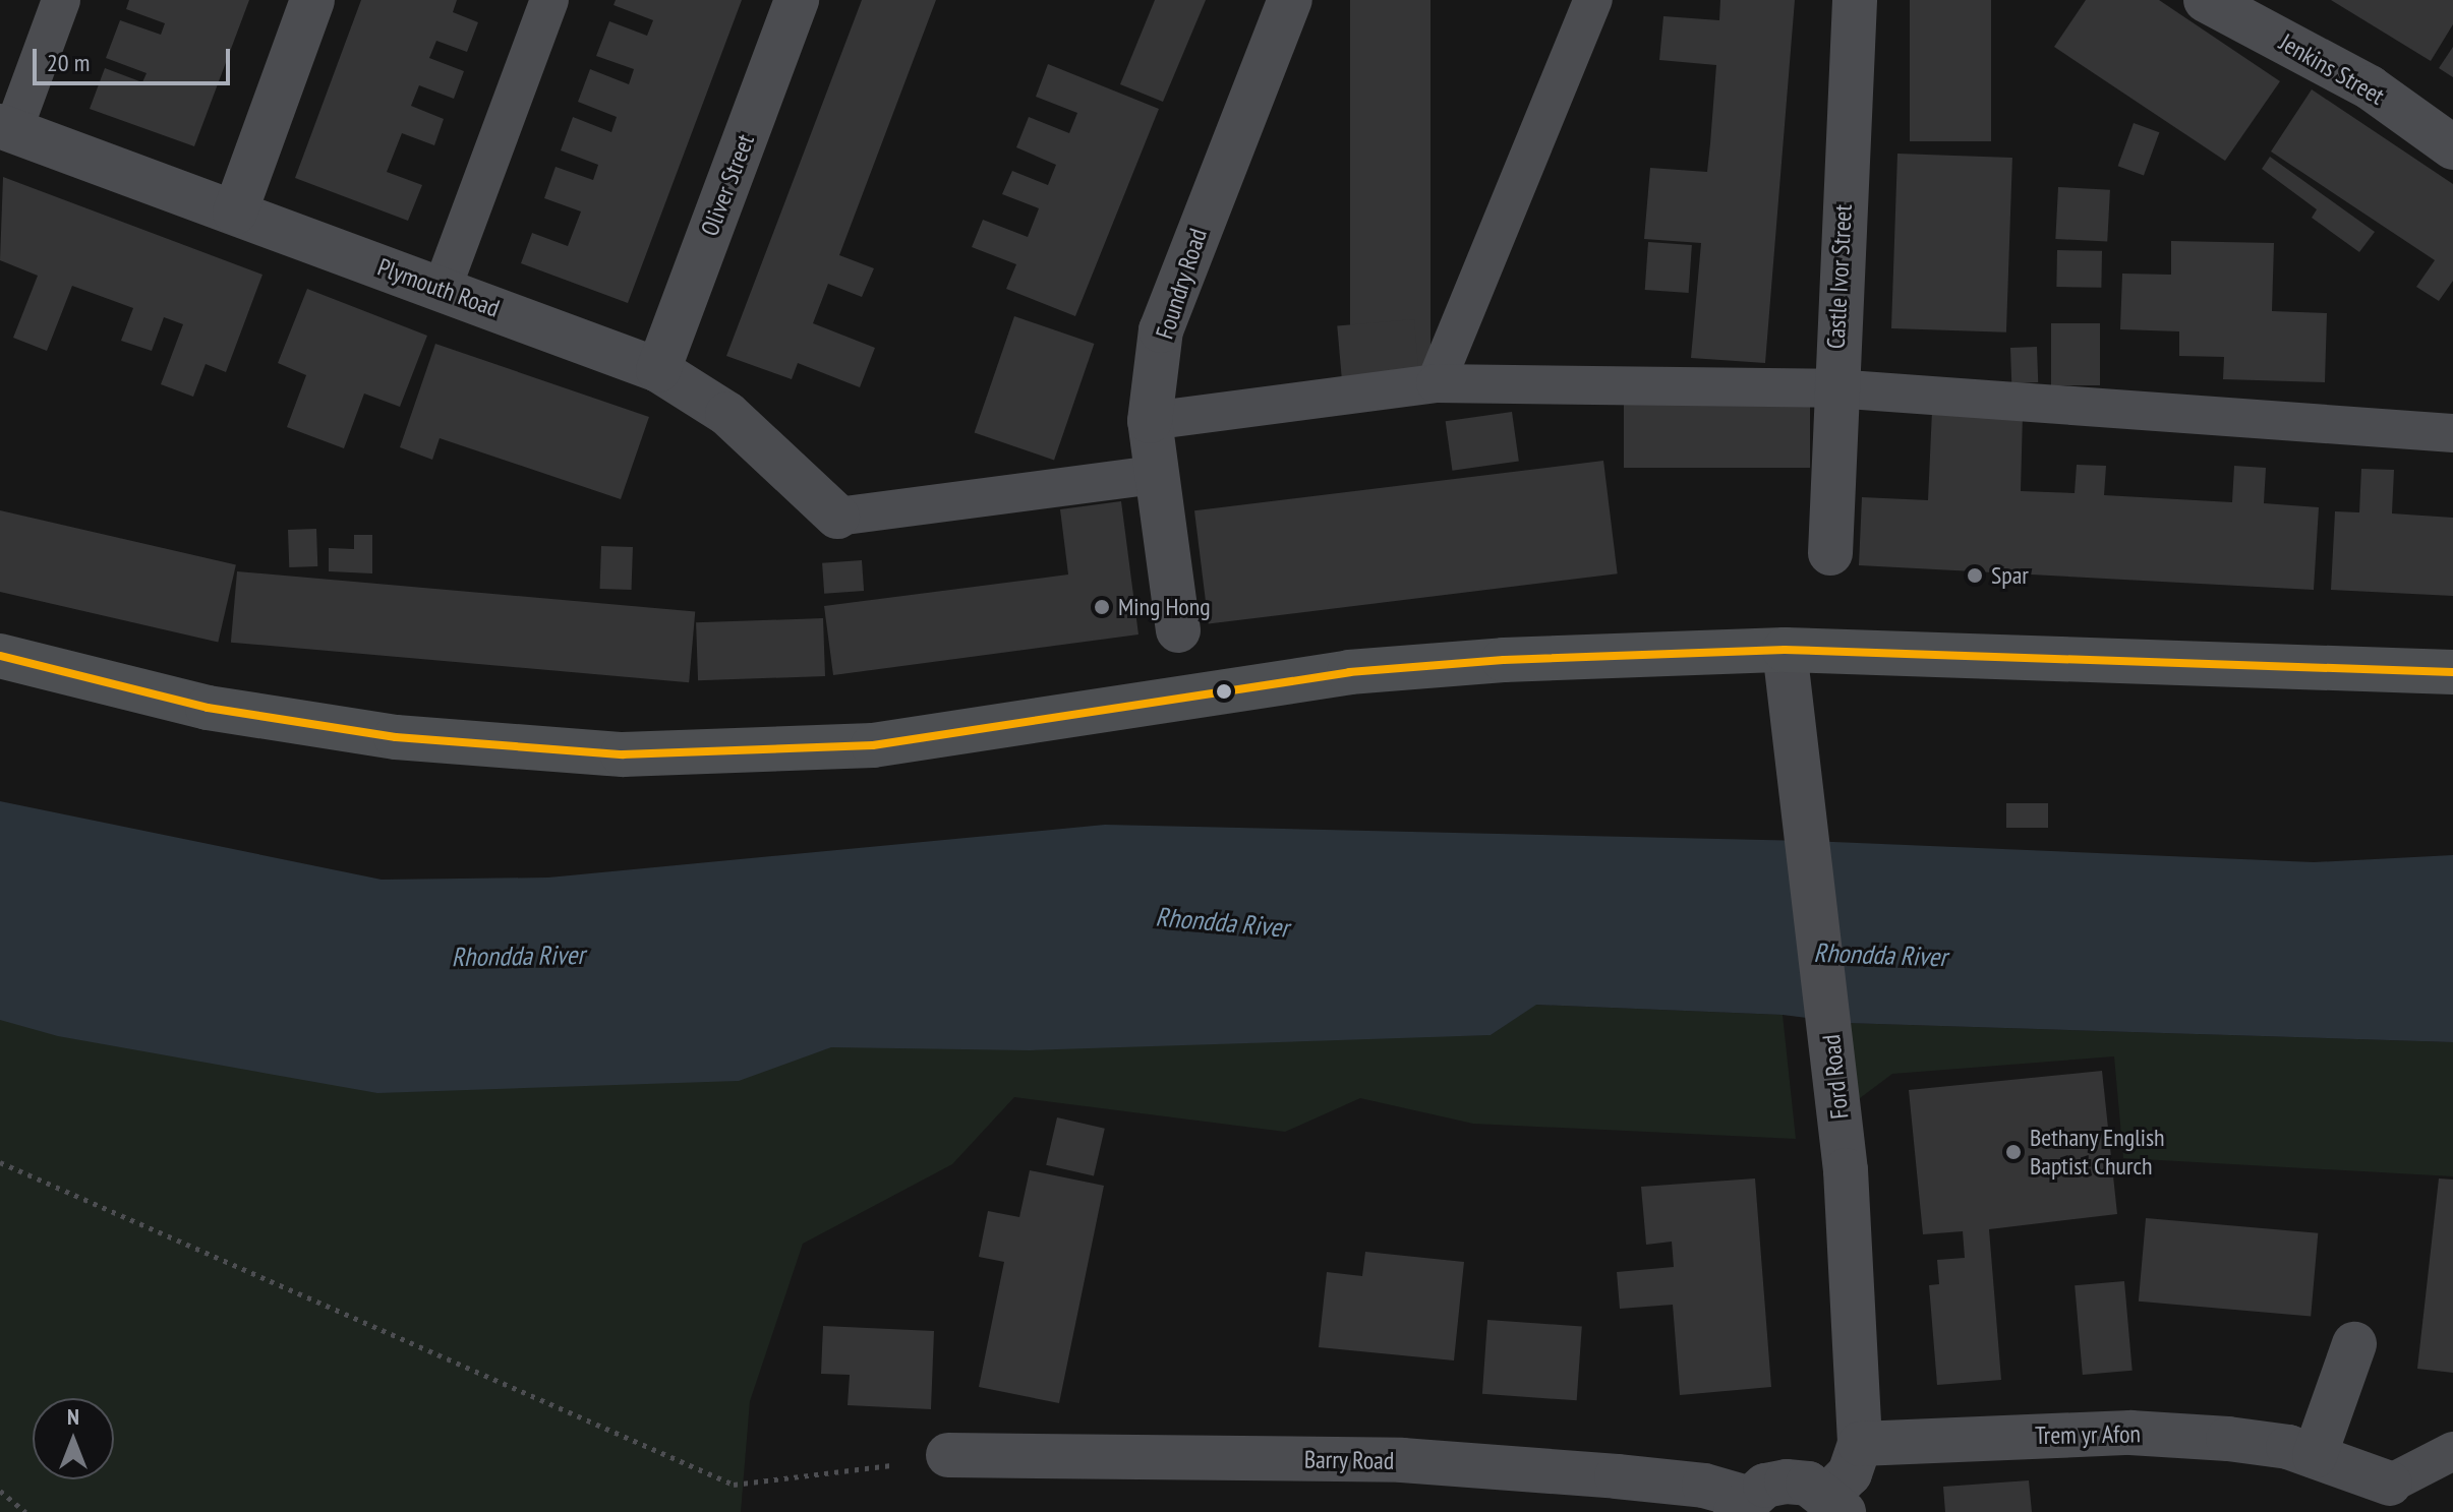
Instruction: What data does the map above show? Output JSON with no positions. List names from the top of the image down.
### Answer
{
  "streets": {
    "street": [
      "Jenkins Street",
      "Oliver Street",
      "Castle Ivor Street",
      "Foundry Road",
      "Plymouth Road",
      "Ford Road",
      "Trem yr Afon",
      "Barry Road"
    ]
  },
  "crossings": [
    ["Oliver Street", "Plymouth Road"],
    ["Ford Road", "Trem yr Afon"],
    ["Ford Road", "Barry Road"]
  ],
  "water": ["Rhondda River"],
  "places": ["Spar", "Ming Hong", "Bethany English Baptist Church"],
  "scale_bar": "20 m",
  "north": "top"
}
